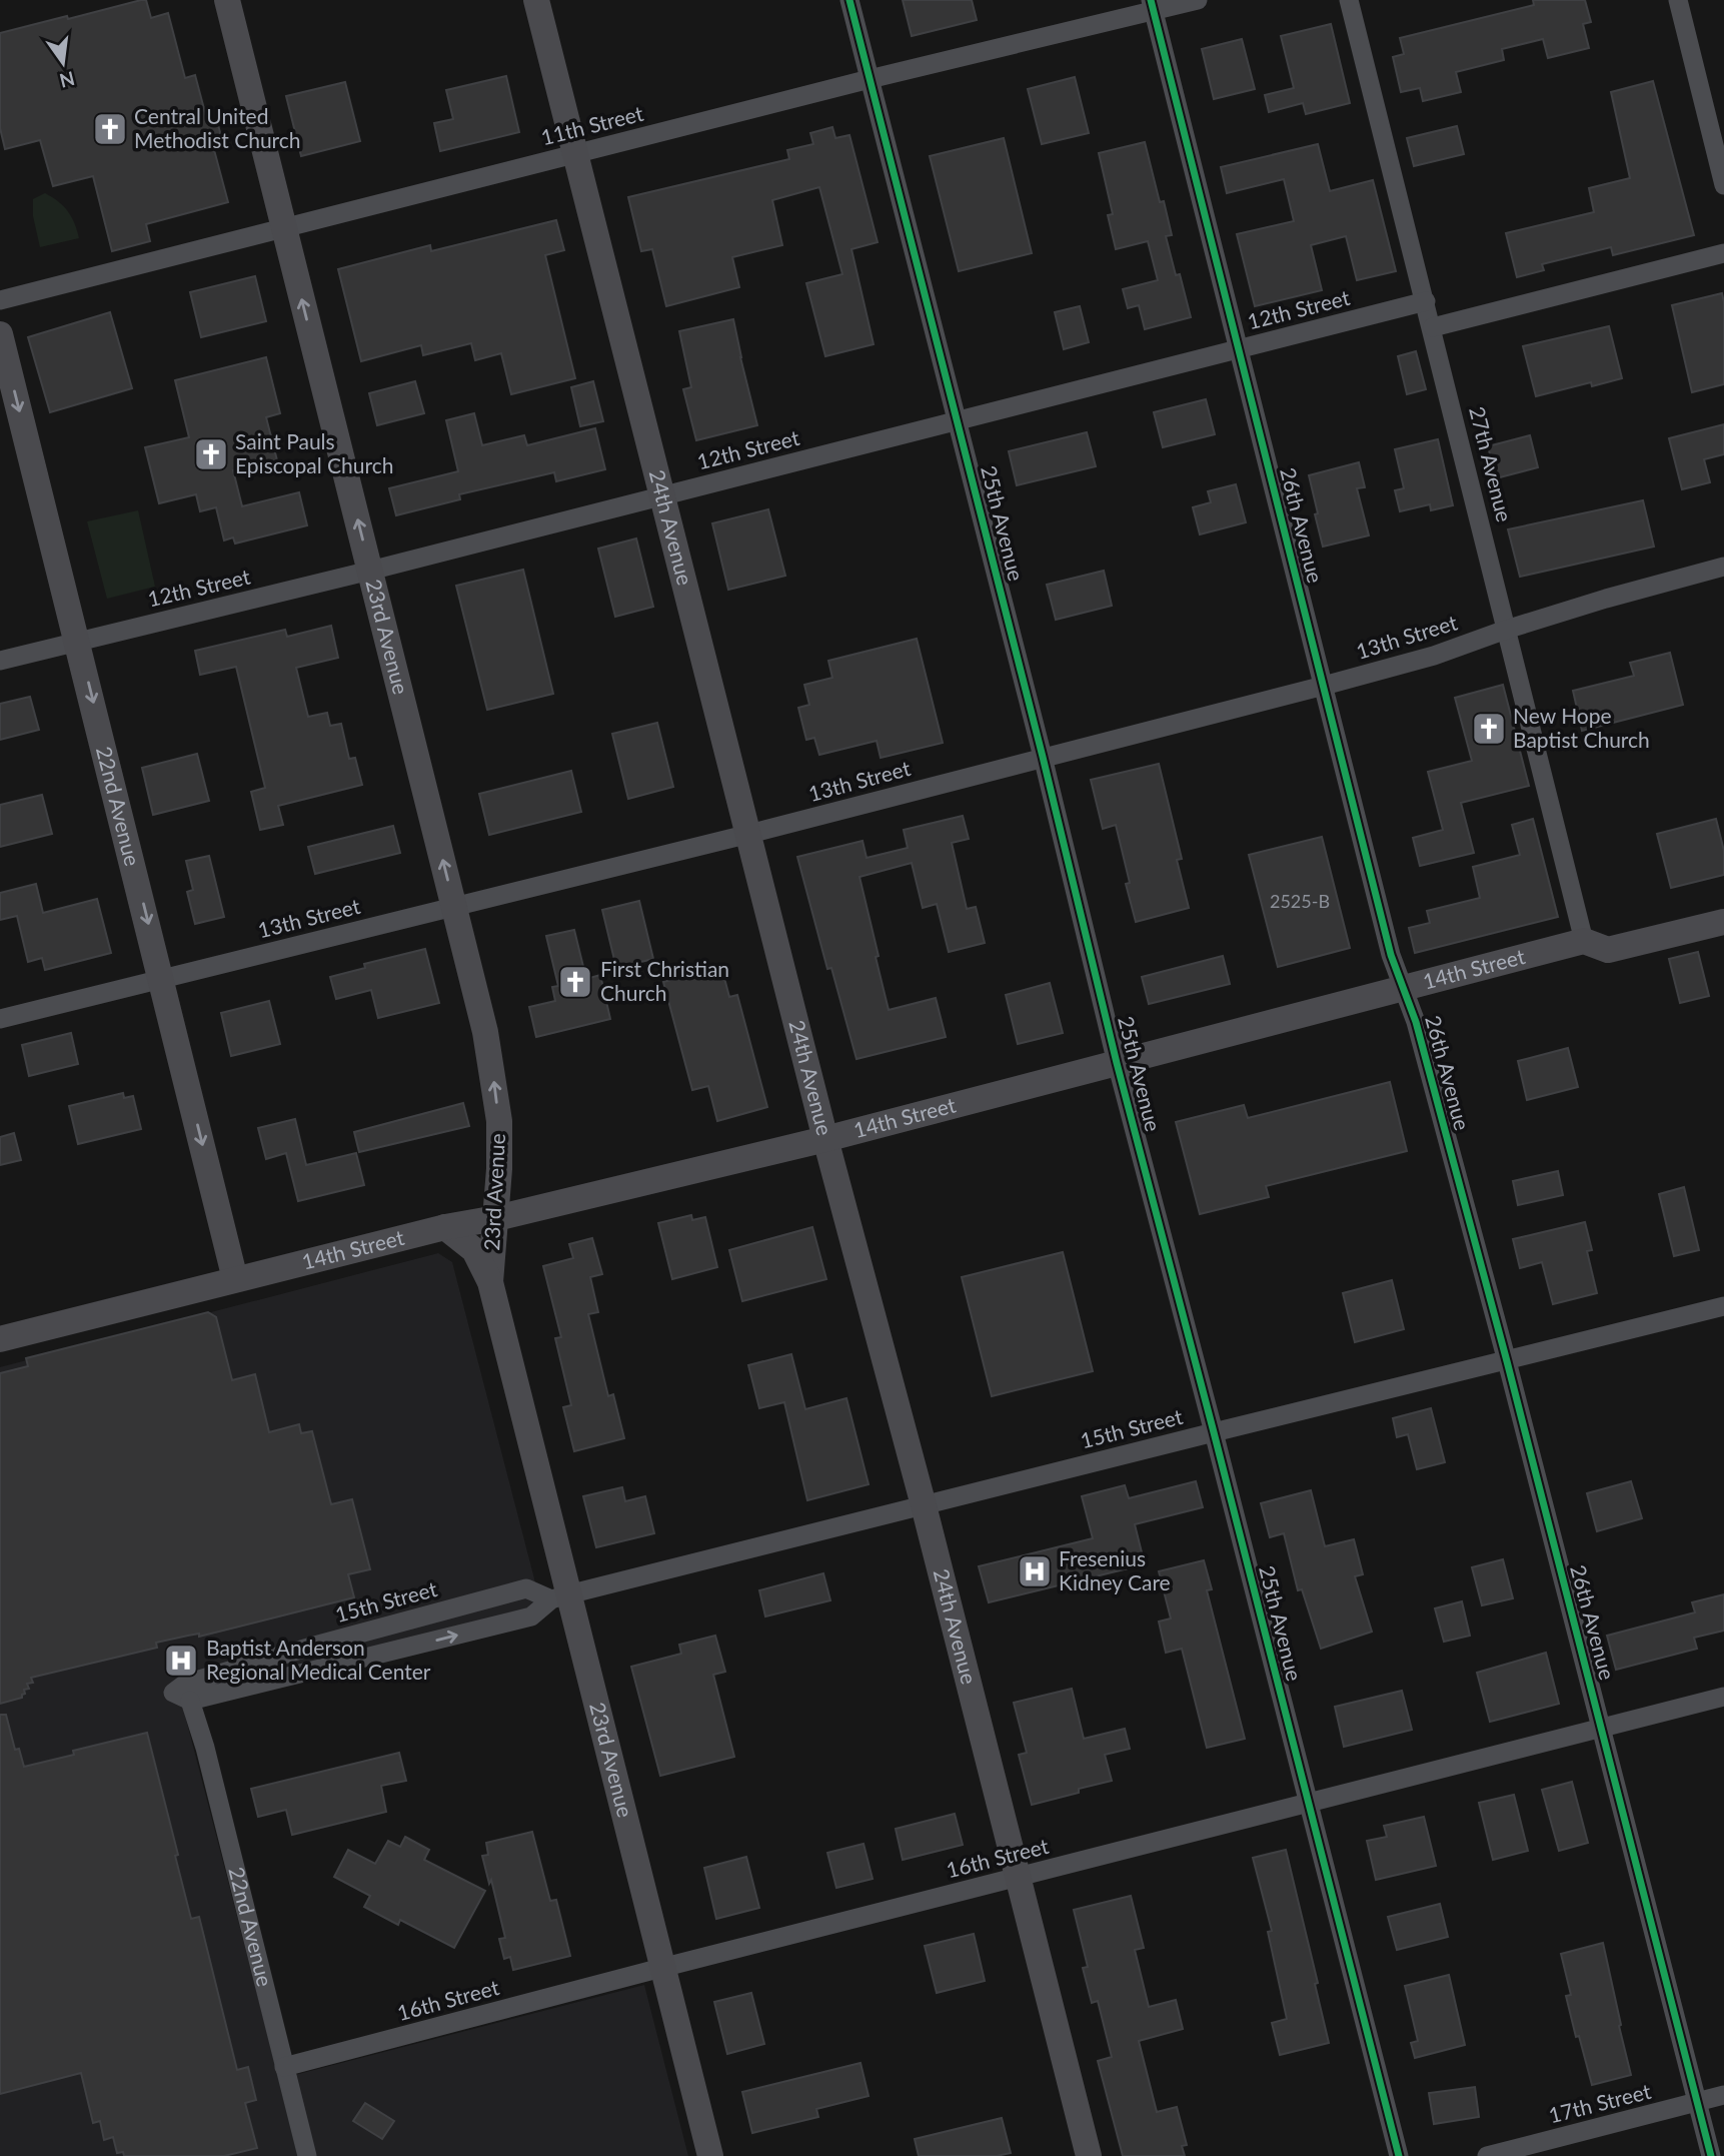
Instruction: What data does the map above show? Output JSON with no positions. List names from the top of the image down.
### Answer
{
  "streets": {
    "main road": [
      "24th Avenue",
      "23rd Avenue",
      "22nd Avenue",
      "14th Street"
    ],
    "street": [
      "11th Street",
      "12th Street",
      "27th Avenue",
      "25th Avenue",
      "26th Avenue",
      "13th Street",
      "15th Street",
      "16th Street",
      "17th Street"
    ]
  },
  "crossings": [
    ["11th Street", "25th Avenue"],
    ["11th Street", "26th Avenue"],
    ["11th Street", "24th Avenue"],
    ["11th Street", "23rd Avenue"],
    ["12th Street", "27th Avenue"],
    ["12th Street", "25th Avenue"],
    ["12th Street", "26th Avenue"],
    ["12th Street", "24th Avenue"],
    ["12th Street", "23rd Avenue"],
    ["12th Street", "22nd Avenue"],
    ["27th Avenue", "13th Street"],
    ["27th Avenue", "14th Street"],
    ["25th Avenue", "13th Street"],
    ["25th Avenue", "14th Street"],
    ["25th Avenue", "15th Street"],
    ["25th Avenue", "16th Street"],
    ["26th Avenue", "13th Street"],
    ["26th Avenue", "14th Street"],
    ["26th Avenue", "15th Street"],
    ["26th Avenue", "16th Street"],
    ["26th Avenue", "17th Street"],
    ["24th Avenue", "13th Street"],
    ["24th Avenue", "14th Street"],
    ["24th Avenue", "15th Street"],
    ["24th Avenue", "16th Street"],
    ["23rd Avenue", "13th Street"],
    ["23rd Avenue", "14th Street"],
    ["23rd Avenue", "15th Street"],
    ["23rd Avenue", "16th Street"],
    ["13th Street", "22nd Avenue"],
    ["22nd Avenue", "14th Street"],
    ["22nd Avenue", "15th Street"],
    ["22nd Avenue", "16th Street"]
  ],
  "one_way": ["23rd Avenue", "22nd Avenue"],
  "places": {
    "church": [
      "Central United Methodist Church",
      "Saint Pauls Episcopal Church",
      "New Hope Baptist Church",
      "First Christian Church"
    ],
    "hospital": ["Fresenius Kidney Care", "Baptist Anderson Regional Medical Center"]
  },
  "house_numbers": ["2525-B"],
  "north": "bottom"
}
